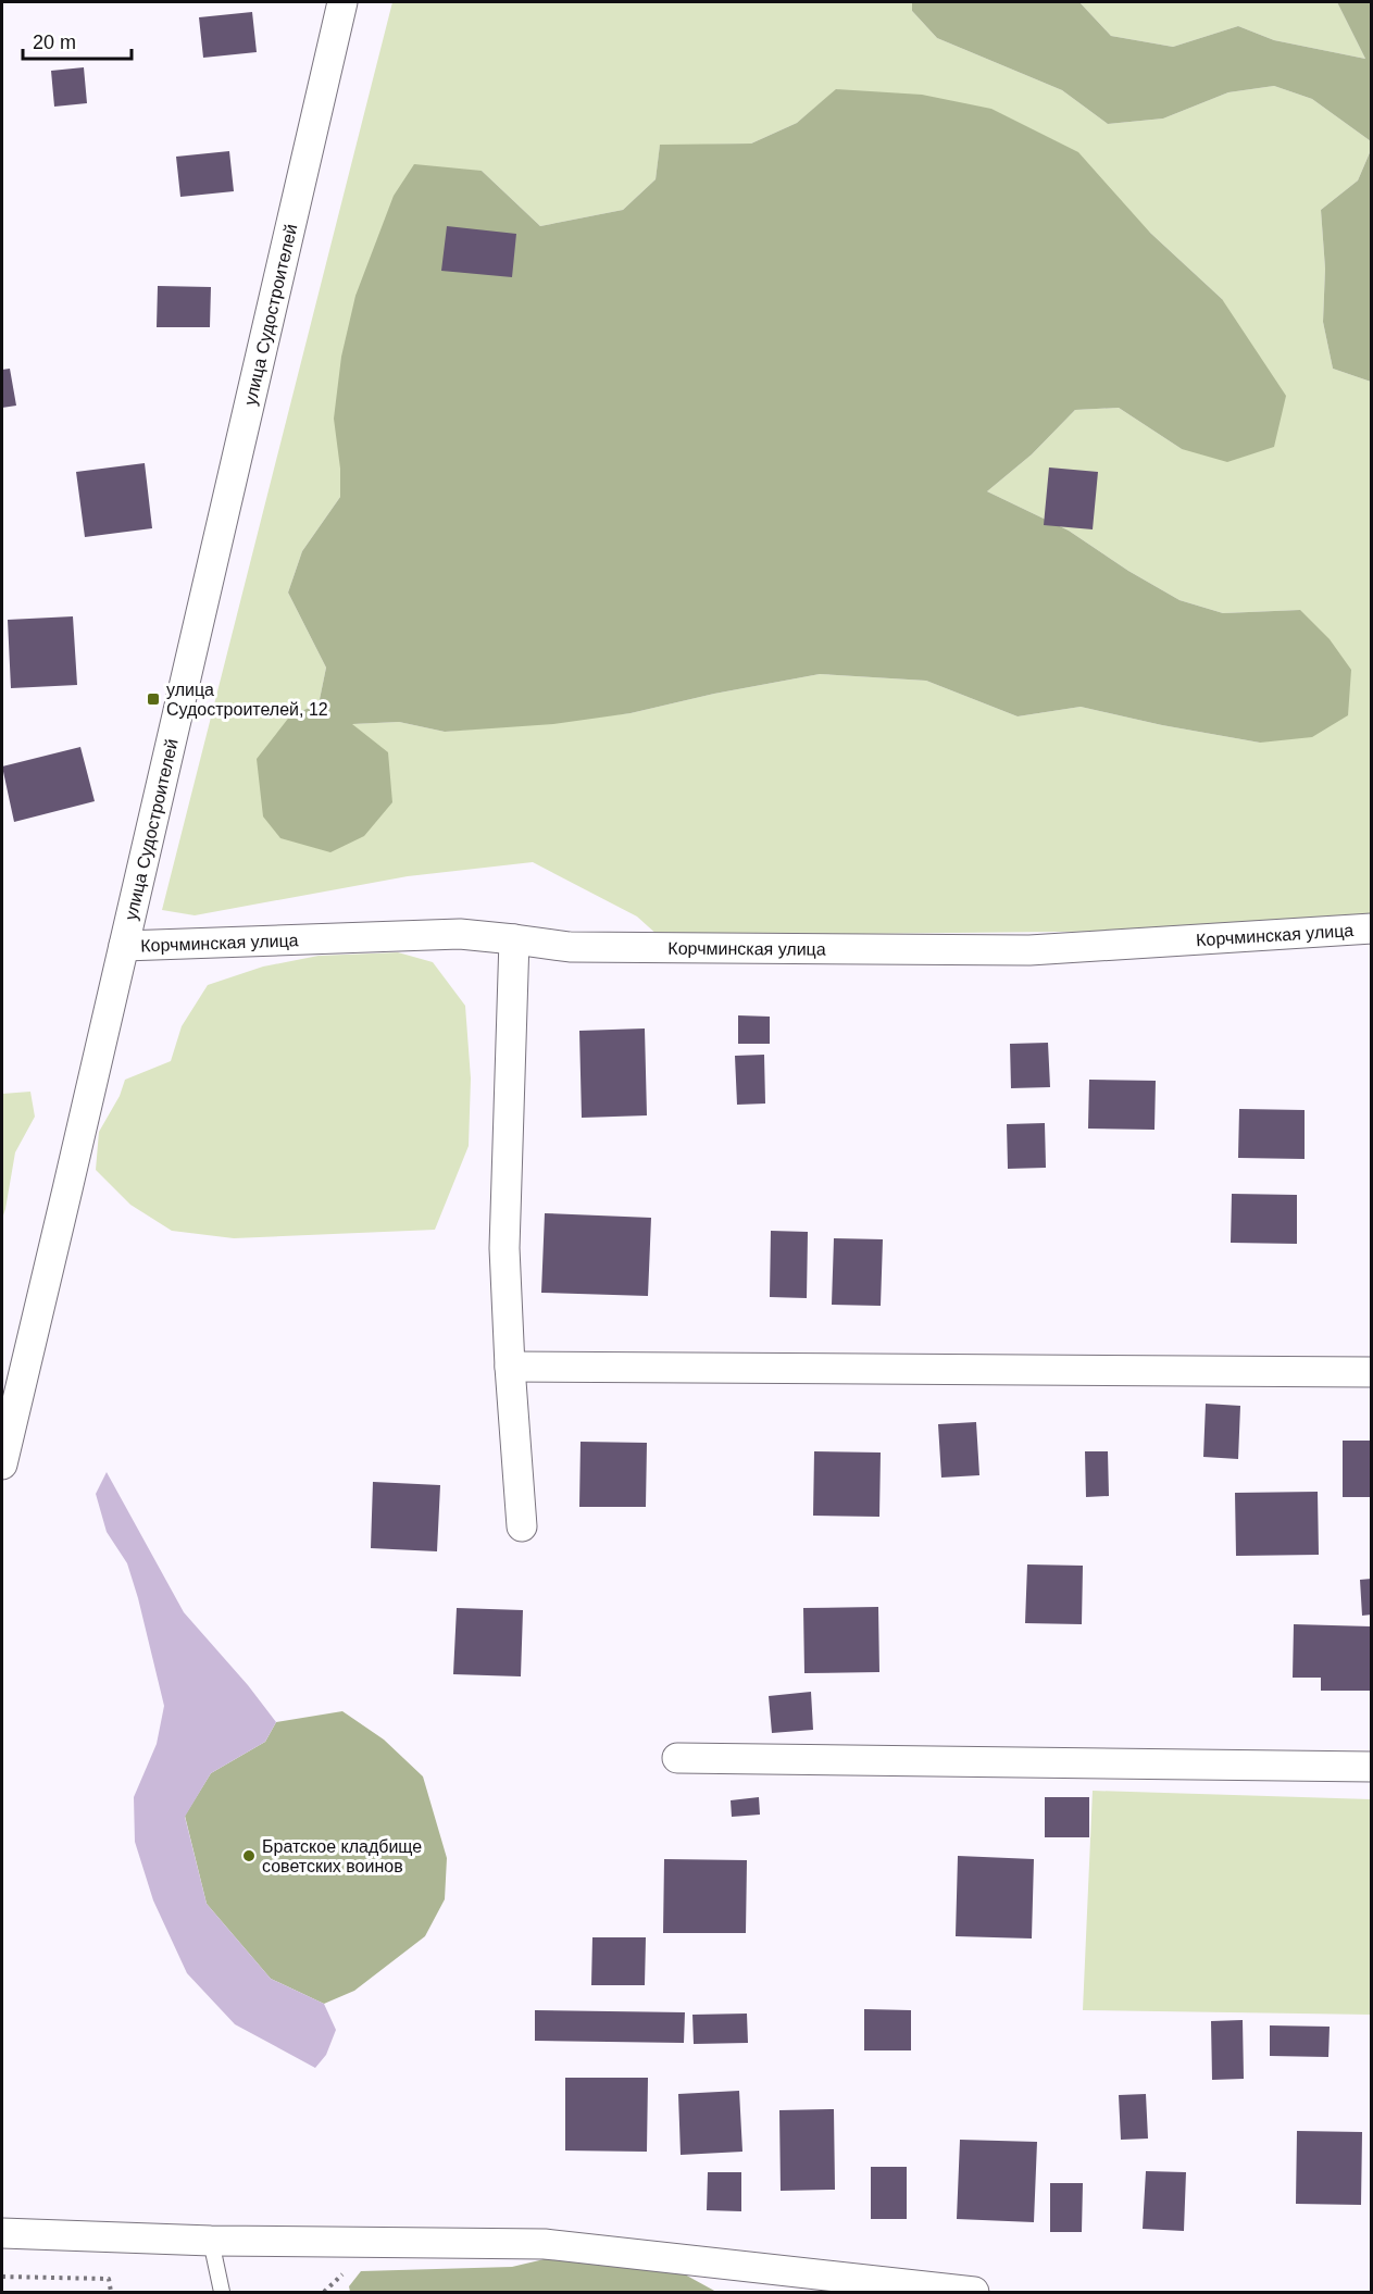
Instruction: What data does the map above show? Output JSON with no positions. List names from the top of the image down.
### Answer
{
  "streets": {
    "street": ["улица Судостроителей", "Корчминская улица"]
  },
  "crossings": [
    ["улица Судостроителей", "Корчминская улица"]
  ],
  "places": {
    "transit": ["улица Судостроителей, 12"],
    "other": ["Братское кладбище советских воинов"]
  },
  "scale_bar": "20 m"
}
